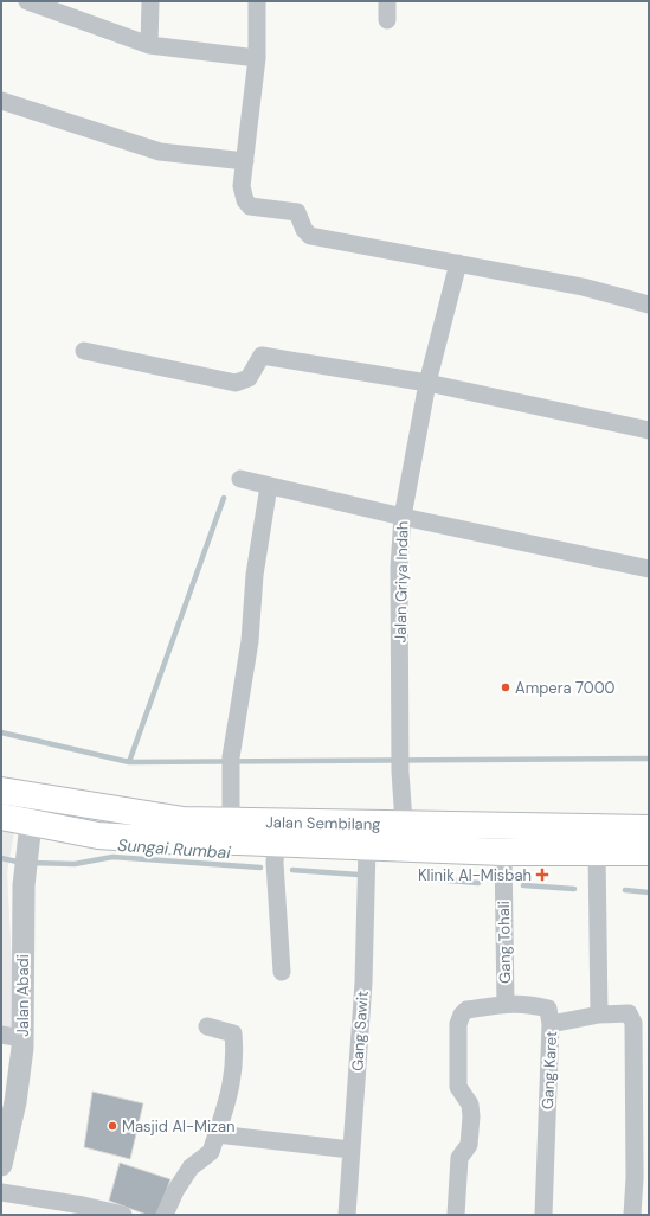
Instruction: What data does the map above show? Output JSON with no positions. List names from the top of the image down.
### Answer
{
  "streets": {
    "main road": ["Jalan Sembilang"],
    "street": [
      "Jalan Griya Indah",
      "Gang Tohali",
      "Jalan Abadi",
      "Gang Sawit",
      "Gang Karet"
    ]
  },
  "crossings": [
    ["Jalan Griya Indah", "Jalan Sembilang"],
    ["Jalan Sembilang", "Gang Tohali"],
    ["Jalan Sembilang", "Jalan Abadi"],
    ["Jalan Sembilang", "Gang Sawit"],
    ["Gang Tohali", "Gang Karet"]
  ],
  "water": ["Sungai Rumbai"],
  "places": {
    "other": ["Ampera 7000", "Masjid Al-Mizan"],
    "health": ["Klinik Al-Misbah"]
  }
}
